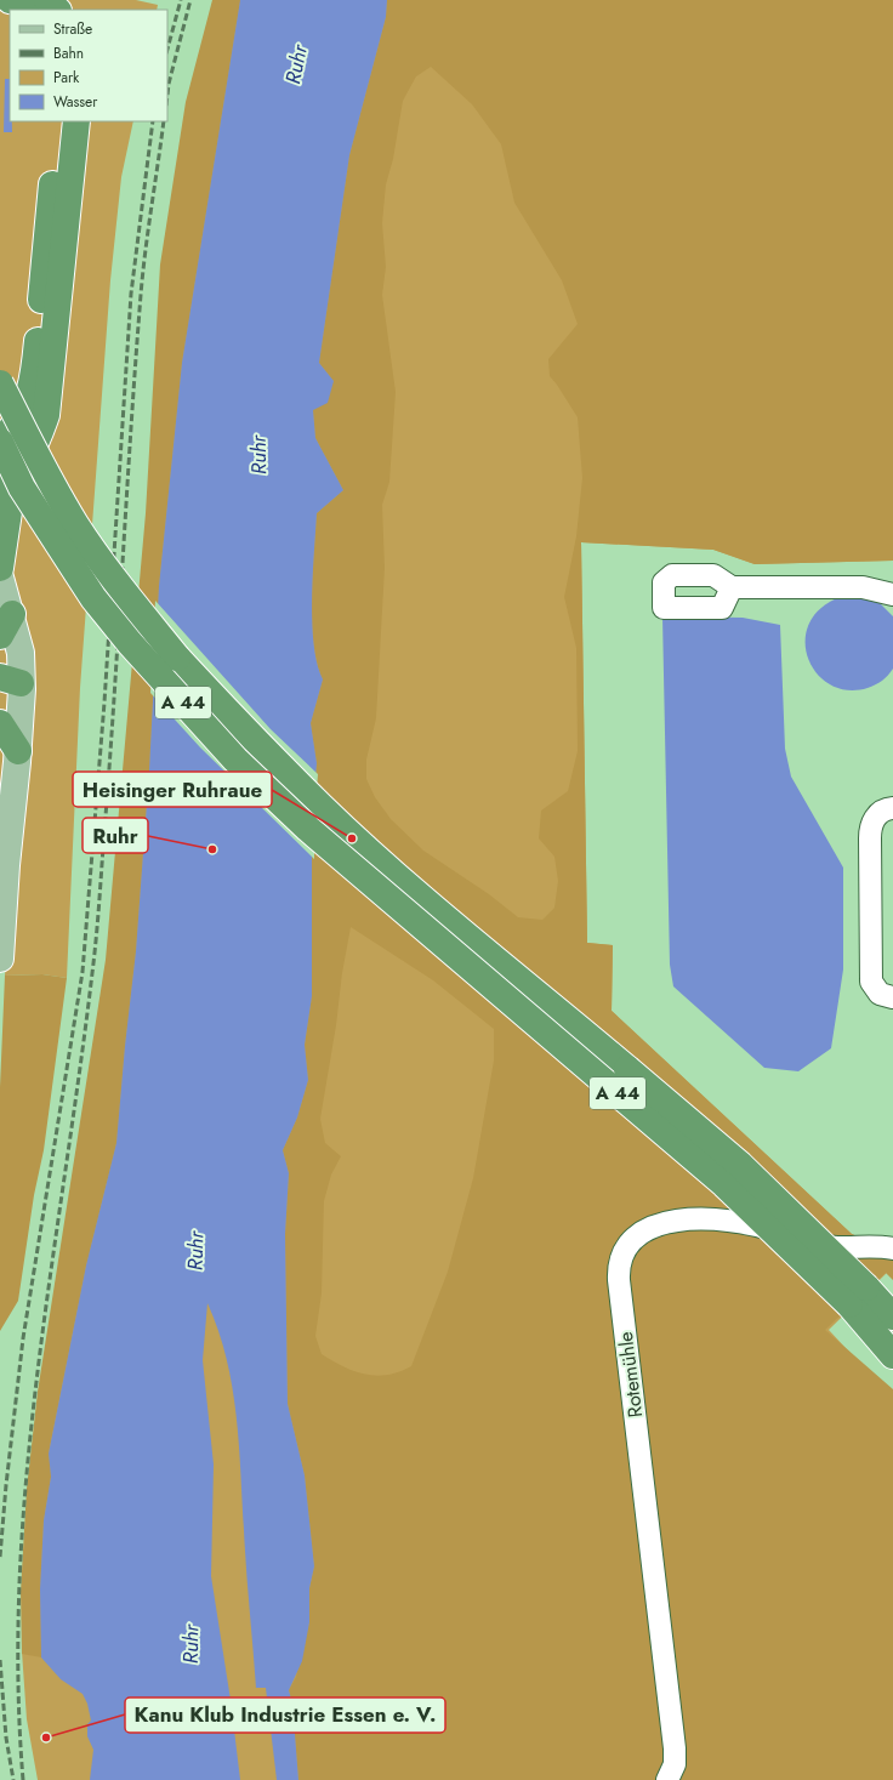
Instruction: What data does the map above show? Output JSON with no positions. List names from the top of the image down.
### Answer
{
  "streets": {
    "highway": ["A 44"],
    "lane": ["Rotemühle"]
  },
  "water": ["Ruhr"],
  "places": ["Heisinger Ruhraue", "Ruhr", "Kanu Klub Industrie Essen e. V."],
  "legend": [
    "Straße",
    "Bahn",
    "Park",
    "Wasser"
  ]
}
